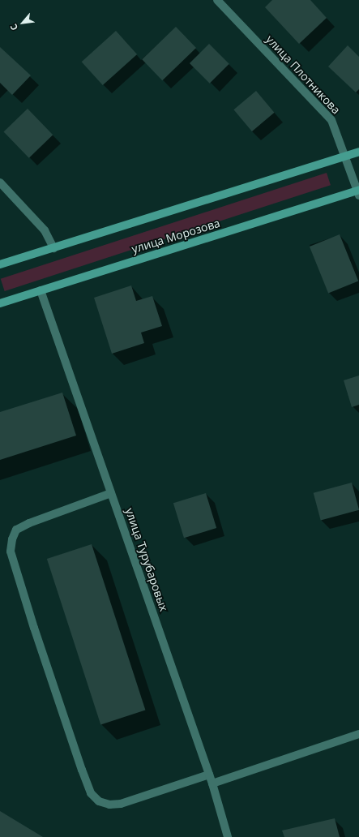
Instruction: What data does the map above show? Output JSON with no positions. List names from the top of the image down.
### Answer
{
  "streets": {
    "main road": ["улица Морозова"],
    "street": ["улица Плотникова", "улица Турубаровых"]
  },
  "crossings": [
    ["улица Плотникова", "улица Морозова"],
    ["улица Морозова", "улица Турубаровых"]
  ],
  "north": "bottom left"
}
